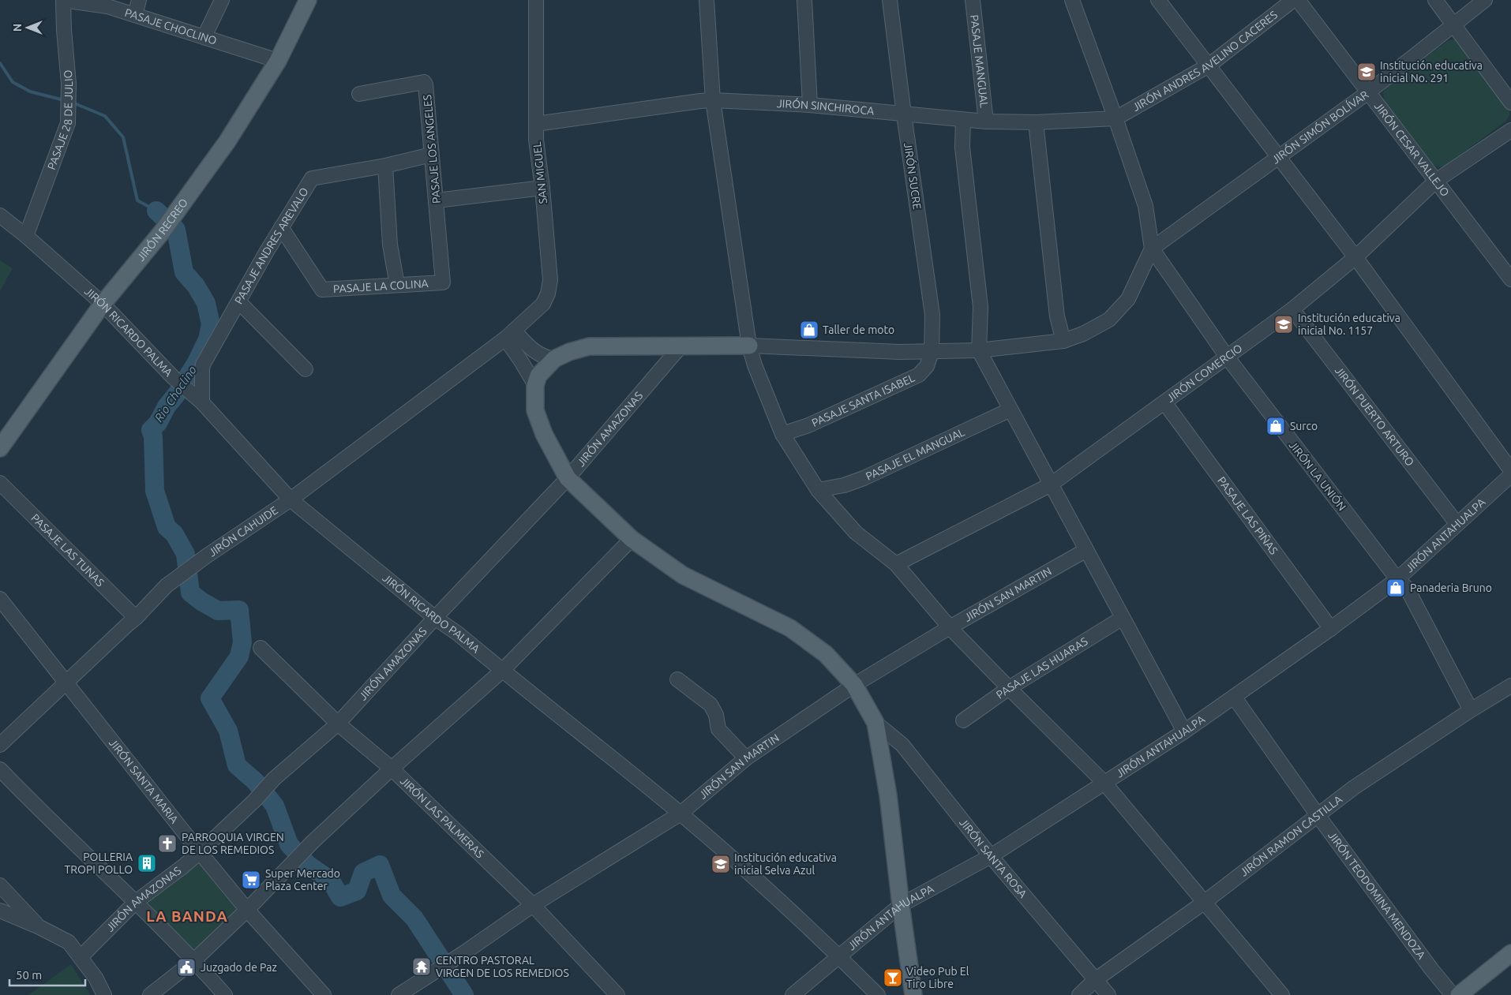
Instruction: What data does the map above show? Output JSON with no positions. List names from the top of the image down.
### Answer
{
  "streets": {
    "main road": ["JIRÓN RECREO"],
    "street": [
      "PASAJE CHOCLINO",
      "JIRÓN ANDRES AVELINO CACERES",
      "PASAJE MANGUAL",
      "JIRÓN SINCHIROCA",
      "PASAJE 28 DE JULIO",
      "JIRÓN SIMÓN BOLÍVAR",
      "PASAJE LOS ANGELES",
      "JIRÓN CESAR VALLEJO",
      "SAN MIGUEL",
      "JIRÓN SUCRE",
      "PASAJE ANDRES AREVALO",
      "PASAJE LA COLINA",
      "JIRÓN RICARDO PALMA",
      "JIRÓN COMERCIO",
      "PASAJE SANTA ISABEL",
      "JIRÓN PUERTO ARTURO",
      "JIRÓN AMAZONAS",
      "PASAJE EL MANGUAL",
      "JIRÓN LA UNIÓN",
      "PASAJE LAS PIÑAS",
      "JIRÓN CAHUIDE",
      "JIRÓN ANTAHUALPA",
      "PASAJE LAS TUNAS",
      "JIRÓN SAN MARTIN",
      "PASAJE LAS HUARAS",
      "JIRÓN SANTA MARIA",
      "JIRÓN LAS PALMERAS",
      "JIRÓN RAMON CASTILLA",
      "JIRÓN SANTA ROSA",
      "JIRÓN TEODOMINA MENDOZA"
    ]
  },
  "crossings": [
    ["PASAJE CHOCLINO", "PASAJE 28 DE JULIO"],
    ["PASAJE CHOCLINO", "JIRÓN RECREO"],
    ["JIRÓN ANDRES AVELINO CACERES", "JIRÓN SINCHIROCA"],
    ["PASAJE MANGUAL", "JIRÓN SINCHIROCA"],
    ["JIRÓN SINCHIROCA", "SAN MIGUEL"],
    ["JIRÓN SINCHIROCA", "JIRÓN SUCRE"],
    ["PASAJE 28 DE JULIO", "JIRÓN RICARDO PALMA"],
    ["JIRÓN SIMÓN BOLÍVAR", "JIRÓN CESAR VALLEJO"],
    ["JIRÓN SIMÓN BOLÍVAR", "JIRÓN LA UNIÓN"],
    ["PASAJE LOS ANGELES", "PASAJE ANDRES AREVALO"],
    ["PASAJE LOS ANGELES", "PASAJE LA COLINA"],
    ["JIRÓN CESAR VALLEJO", "JIRÓN COMERCIO"],
    ["SAN MIGUEL", "JIRÓN CAHUIDE"],
    ["JIRÓN SUCRE", "PASAJE SANTA ISABEL"],
    ["JIRÓN RECREO", "JIRÓN RICARDO PALMA"],
    ["PASAJE ANDRES AREVALO", "PASAJE LA COLINA"],
    ["PASAJE ANDRES AREVALO", "JIRÓN RICARDO PALMA"],
    ["JIRÓN RICARDO PALMA", "JIRÓN AMAZONAS"],
    ["JIRÓN RICARDO PALMA", "JIRÓN CAHUIDE"],
    ["JIRÓN RICARDO PALMA", "JIRÓN ANTAHUALPA"],
    ["JIRÓN RICARDO PALMA", "JIRÓN SAN MARTIN"],
    ["JIRÓN COMERCIO", "JIRÓN PUERTO ARTURO"],
    ["JIRÓN COMERCIO", "JIRÓN LA UNIÓN"],
    ["JIRÓN COMERCIO", "PASAJE LAS PIÑAS"],
    ["JIRÓN PUERTO ARTURO", "JIRÓN ANTAHUALPA"],
    ["JIRÓN AMAZONAS", "JIRÓN SANTA MARIA"],
    ["JIRÓN AMAZONAS", "JIRÓN LAS PALMERAS"],
    ["JIRÓN LA UNIÓN", "JIRÓN ANTAHUALPA"],
    ["JIRÓN LA UNIÓN", "JIRÓN RAMON CASTILLA"],
    ["PASAJE LAS PIÑAS", "JIRÓN ANTAHUALPA"],
    ["JIRÓN CAHUIDE", "PASAJE LAS TUNAS"],
    ["JIRÓN CAHUIDE", "JIRÓN SANTA MARIA"],
    ["JIRÓN ANTAHUALPA", "JIRÓN SANTA ROSA"],
    ["JIRÓN ANTAHUALPA", "JIRÓN TEODOMINA MENDOZA"],
    ["JIRÓN SAN MARTIN", "JIRÓN LAS PALMERAS"],
    ["JIRÓN RAMON CASTILLA", "JIRÓN SANTA ROSA"],
    ["JIRÓN RAMON CASTILLA", "JIRÓN TEODOMINA MENDOZA"]
  ],
  "districts": ["LA BANDA"],
  "water": ["Rio Choclino"],
  "places": {
    "school or university": ["Institución educativa inicial No. 291", "Institución educativa inicial No. 1157", "Institución educativa inicial Selva Azul"],
    "shop": ["Taller de moto", "Surco", "Panaderia Bruno"],
    "church": ["PARROQUIA VIRGEN DE LOS REMEDIOS"],
    "building": ["POLLERIA TROPI POLLO"],
    "supermarket": ["Super Mercado Plaza Center"],
    "temple": ["CENTRO PASTORAL VIRGEN DE LOS REMEDIOS"],
    "public building": ["Juzgado de Paz"],
    "bar": ["Video Pub El Tiro Libre"]
  },
  "scale_bar": "50 m",
  "north": "left"
}
